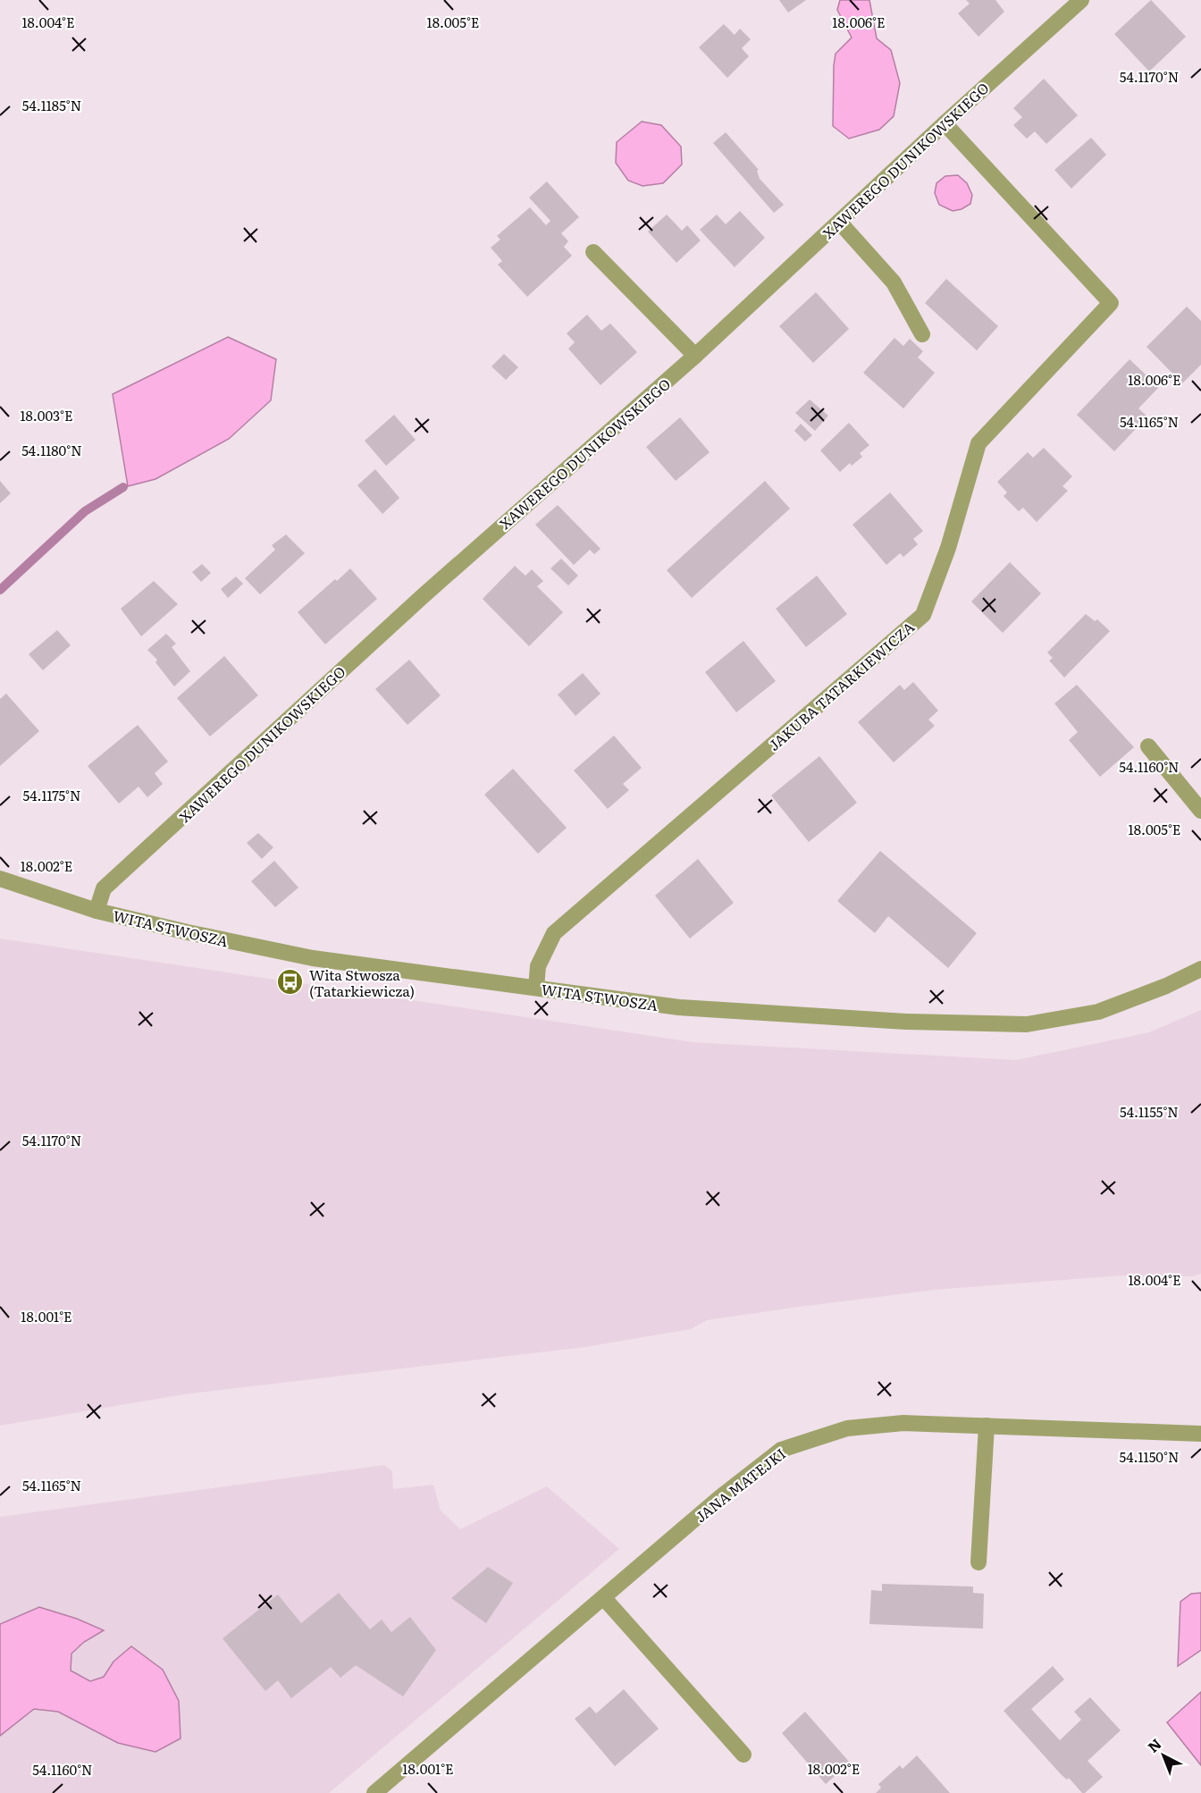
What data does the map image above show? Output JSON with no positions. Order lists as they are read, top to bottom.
{
  "streets": {
    "street": [
      "XAWEREGO DUNIKOWSKIEGO",
      "JAKUBA TATARKIEWICZA",
      "WITA STWOSZA",
      "JANA MATEJKI"
    ]
  },
  "crossings": [
    ["XAWEREGO DUNIKOWSKIEGO", "JAKUBA TATARKIEWICZA"],
    ["XAWEREGO DUNIKOWSKIEGO", "WITA STWOSZA"],
    ["JAKUBA TATARKIEWICZA", "WITA STWOSZA"]
  ],
  "places": {
    "bus stop": ["Wita Stwosza (Tatarkiewicza)"]
  },
  "north": "top left",
  "coordinates": [
    "18.005°E",
    "18.004°E",
    "18.006°E",
    "54.1170°N",
    "54.1185°N",
    "18.003°E",
    "54.1165°N",
    "54.1180°N",
    "54.1160°N",
    "54.1175°N",
    "18.002°E",
    "54.1155°N",
    "18.001°E",
    "54.1150°N"
  ]
}
